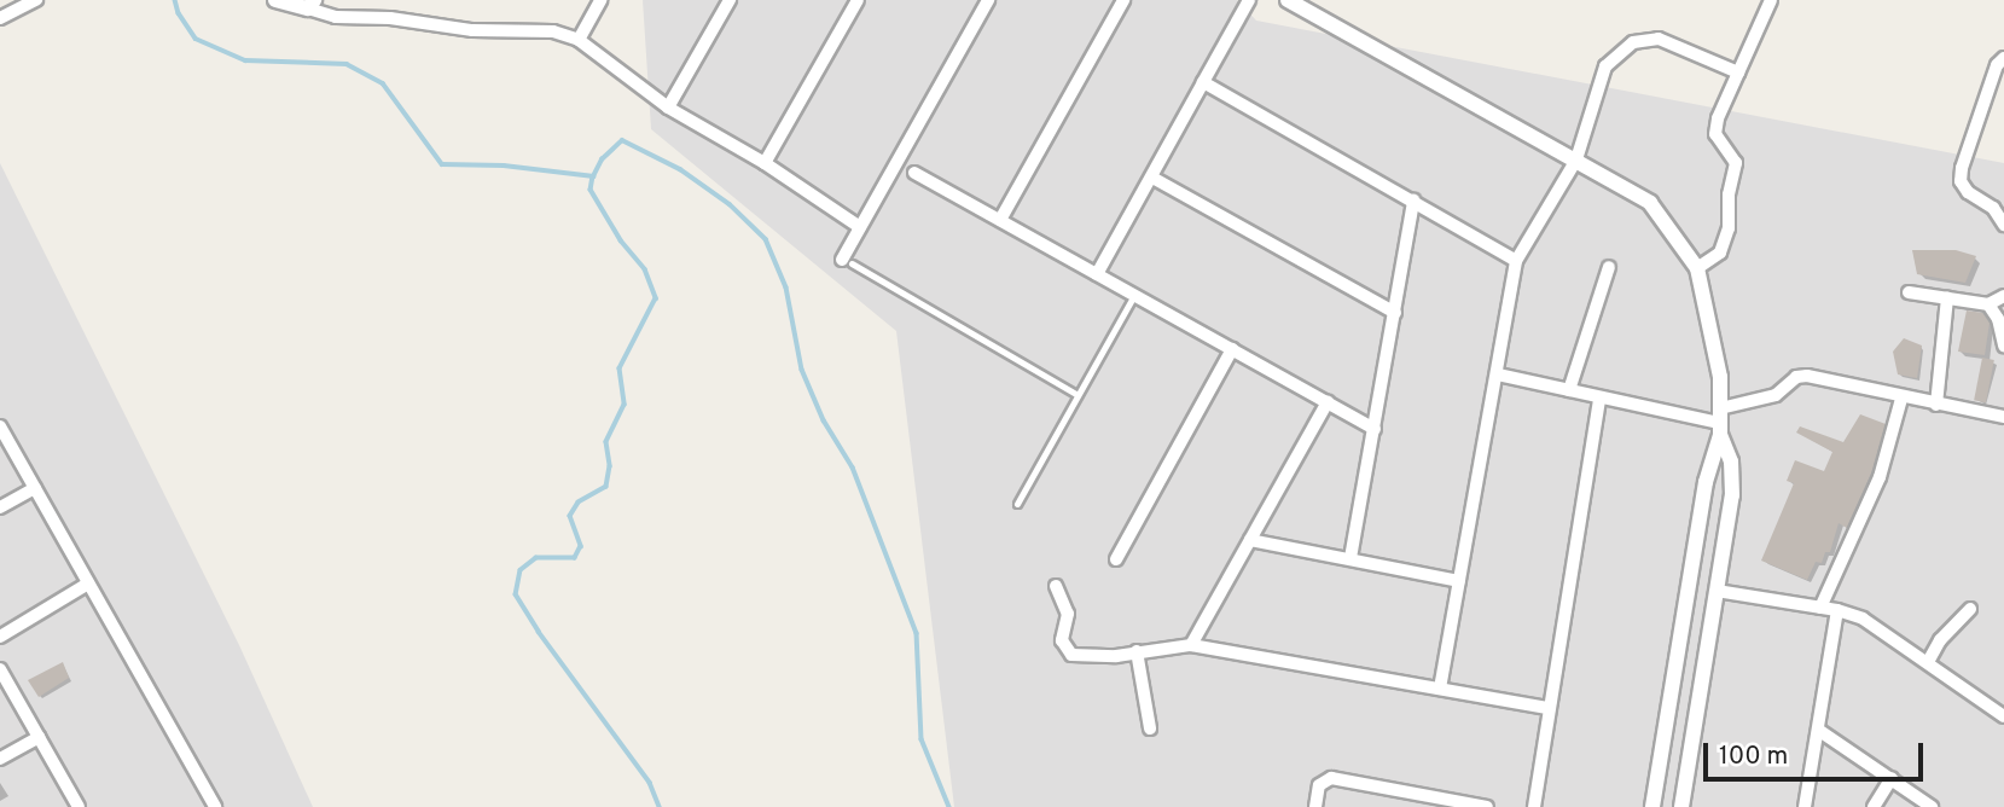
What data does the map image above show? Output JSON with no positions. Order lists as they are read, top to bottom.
{
  "scale_bar": "100 m"
}
